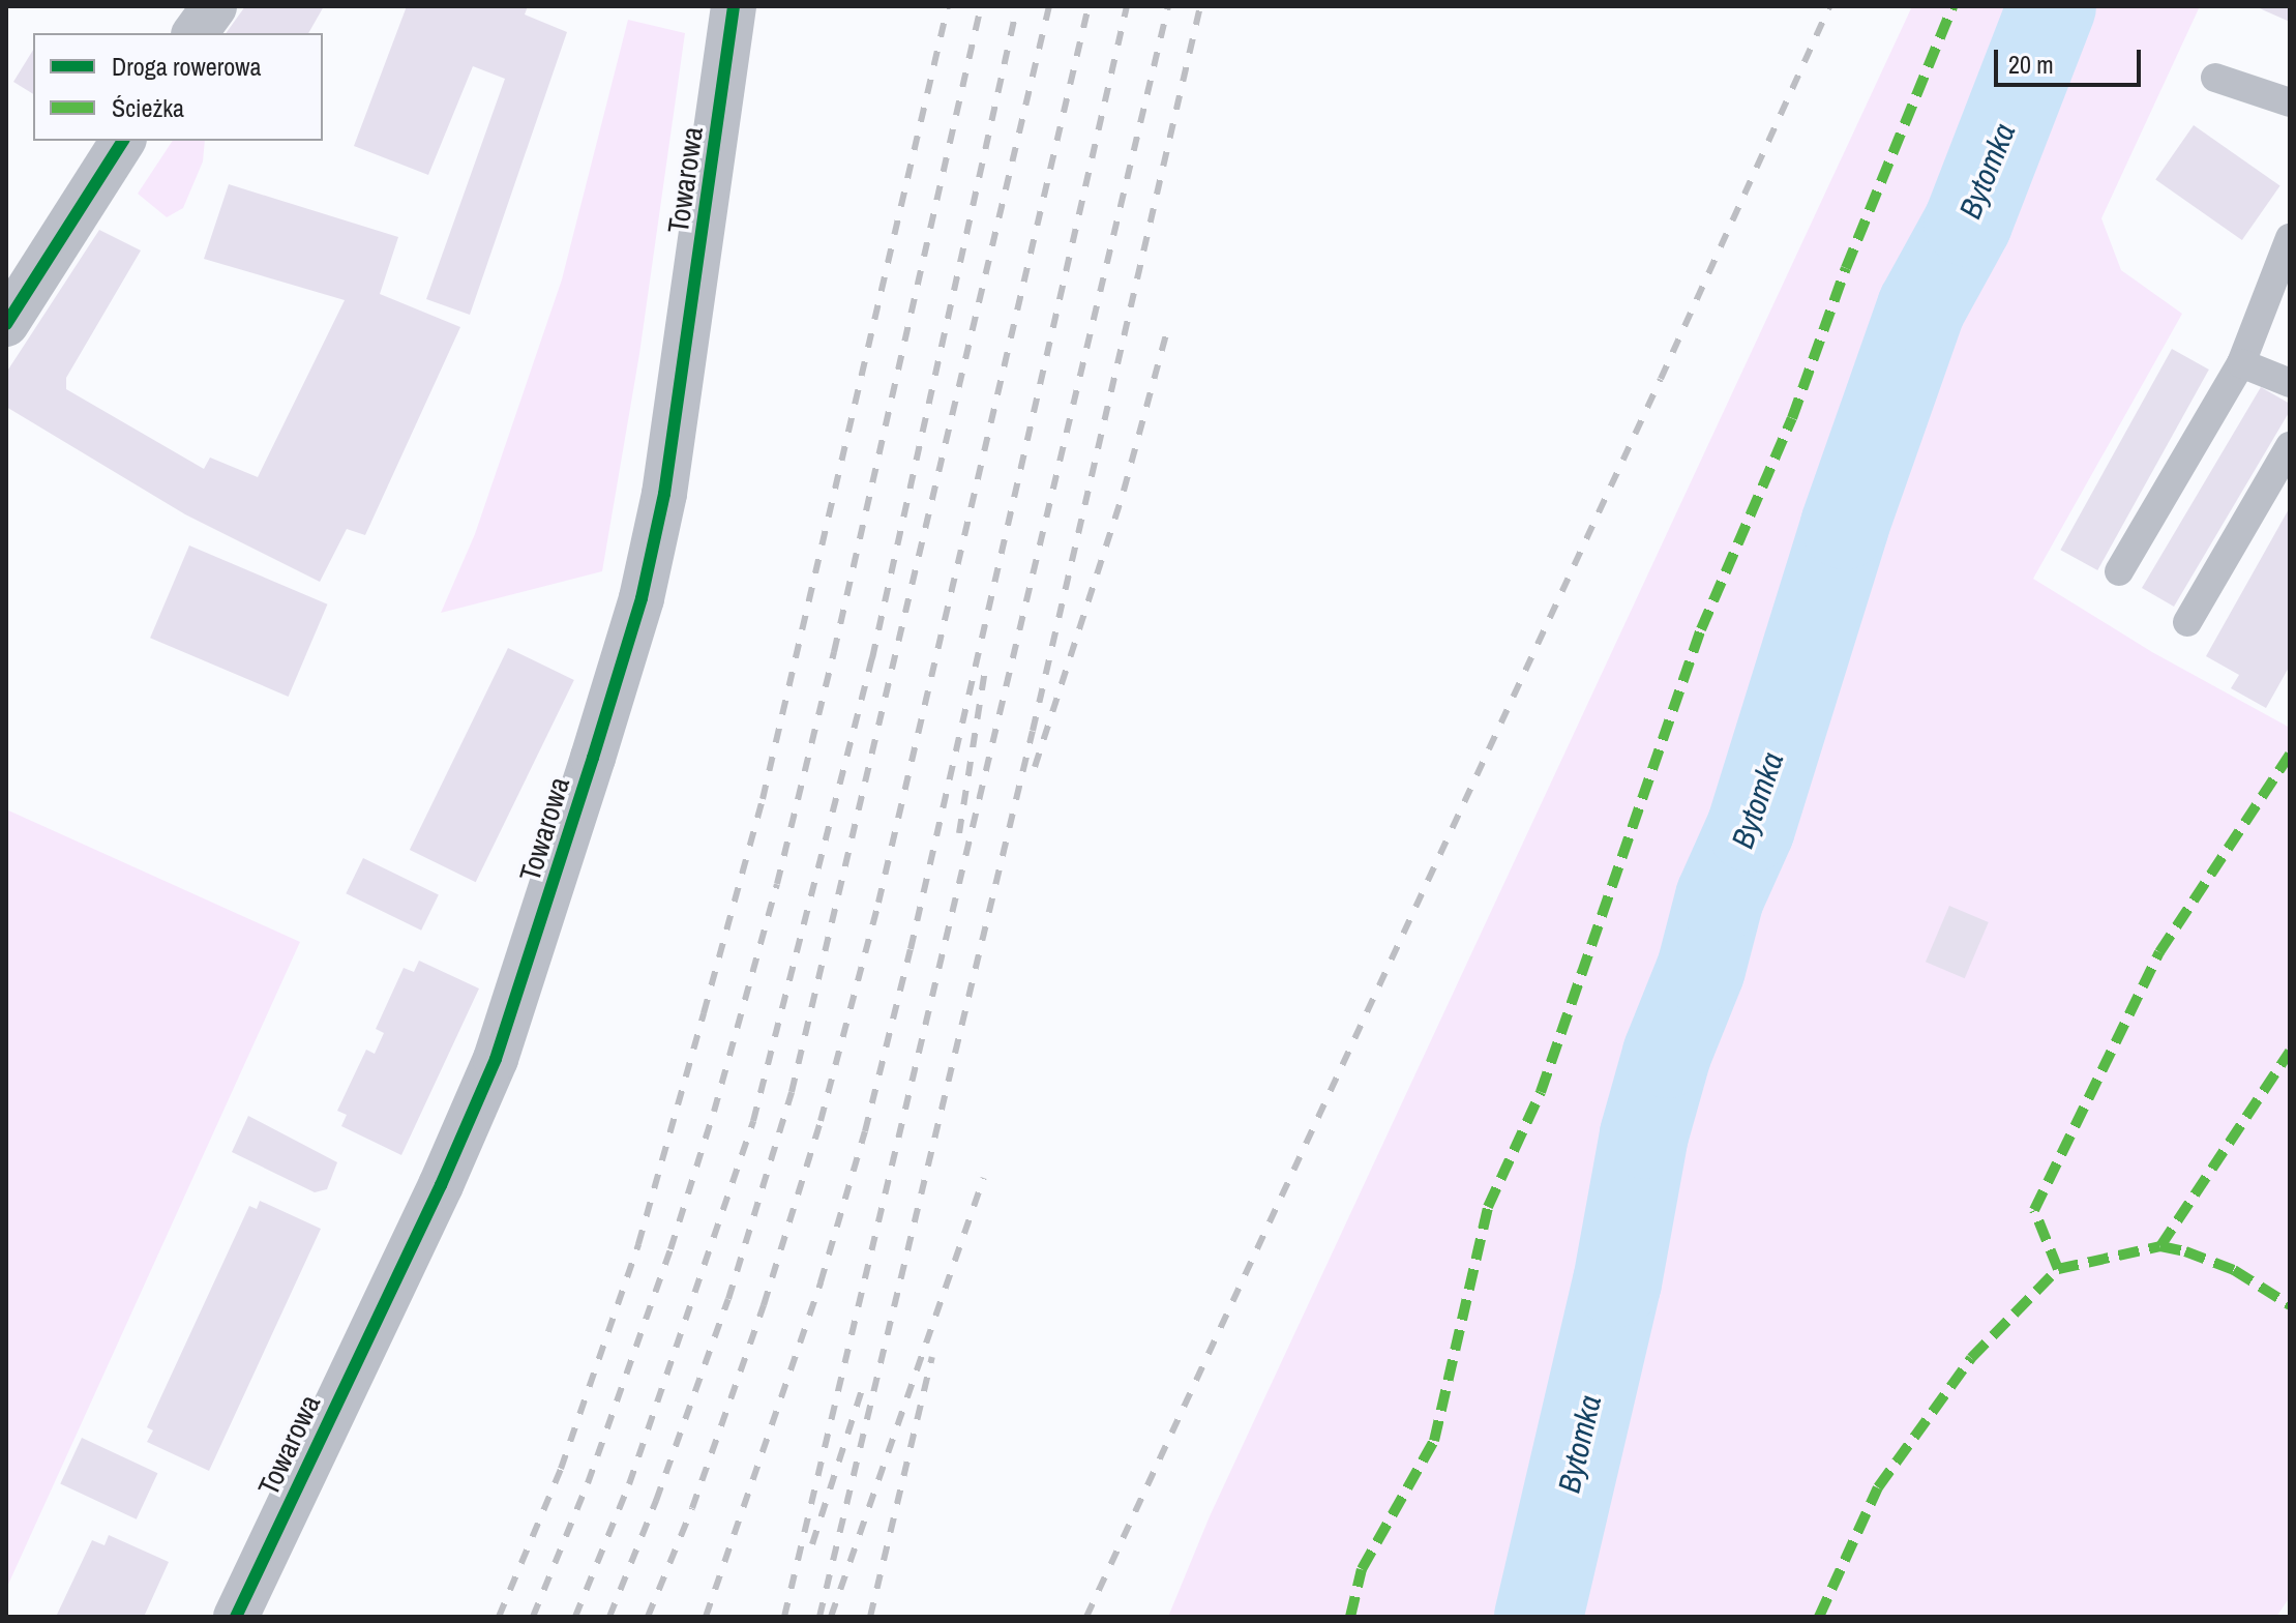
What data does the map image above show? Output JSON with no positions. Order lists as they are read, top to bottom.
{
  "streets": {
    "street": ["Towarowa"]
  },
  "water": ["Bytomka"],
  "legend": ["Droga rowerowa", "Ścieżka"],
  "scale_bar": "20 m"
}
